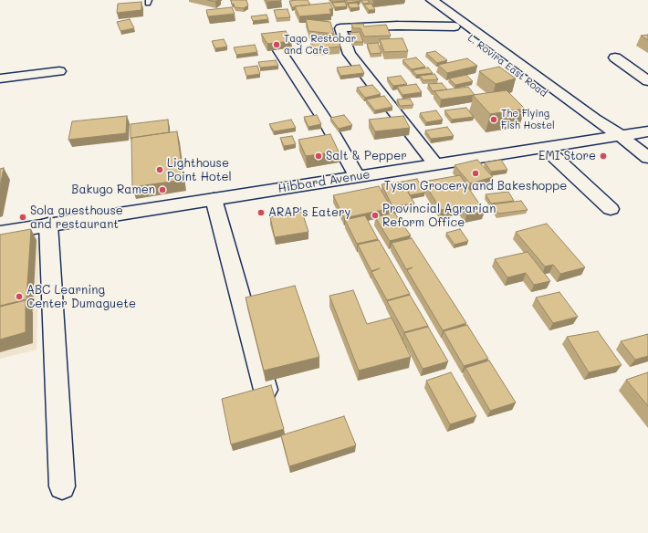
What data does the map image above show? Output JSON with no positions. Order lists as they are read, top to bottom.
{
  "streets": {
    "main road": ["L. Rovira East Road", "Hibbard Avenue"]
  },
  "crossings": [
    ["L. Rovira East Road", "Hibbard Avenue"]
  ],
  "places": [
    "Tago Restobar and Cafe",
    "The Flying Fish Hostel",
    "Salt & Pepper",
    "EMI Store",
    "Lighthouse Point Hotel",
    "Tyson Grocery and Bakeshoppe",
    "Bakugo Ramen",
    "ARAP's Eatery",
    "Provincial Agrarian Reform Office",
    "Sola guesthouse and restaurant",
    "ABC Learning Center Dumaguete"
  ]
}
